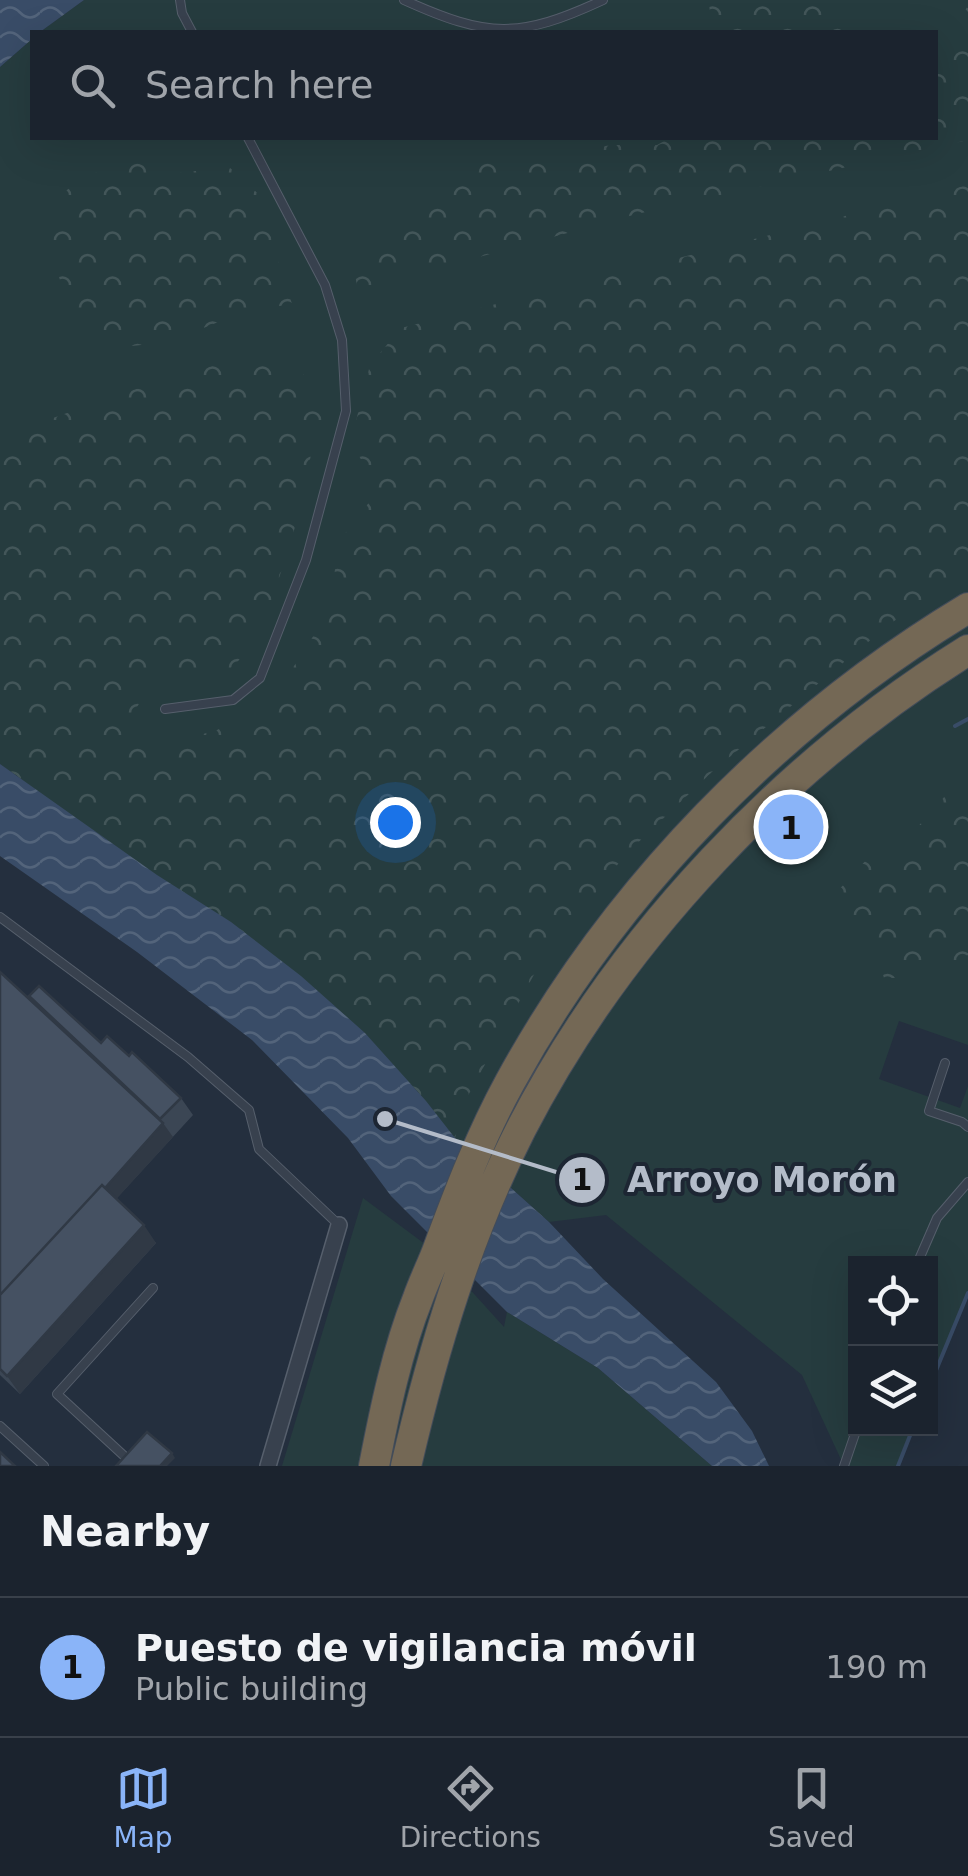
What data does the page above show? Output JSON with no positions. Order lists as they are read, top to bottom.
{
  "places": ["Arroyo Morón"],
  "page": {
    "search": "Search here",
    "pins": "1",
    "heading": "Nearby",
    "list": [
      {
        "mark": "1",
        "name": "Puesto de vigilancia móvil",
        "note": "Public building",
        "value": "190 m"
      }
    ],
    "nav": ["Map", "Directions", "Saved"]
  }
}
